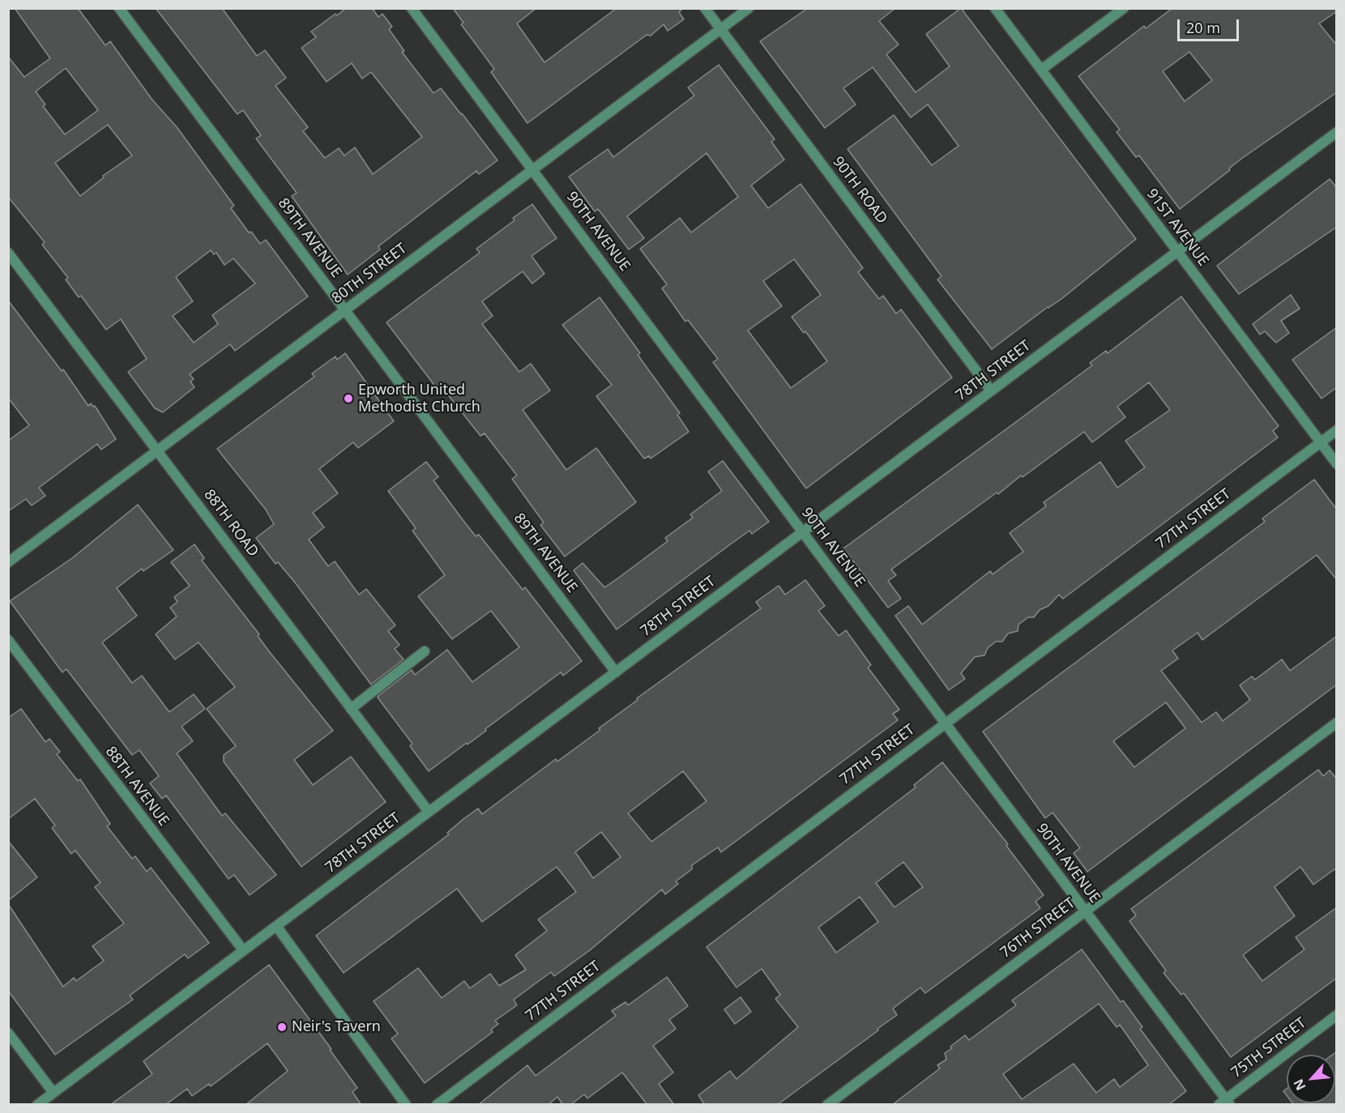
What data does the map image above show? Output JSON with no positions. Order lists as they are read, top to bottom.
{
  "streets": {
    "street": [
      "90TH ROAD",
      "91ST AVENUE",
      "90TH AVENUE",
      "89TH AVENUE",
      "80TH STREET",
      "78TH STREET",
      "77TH STREET",
      "88TH ROAD",
      "88TH AVENUE",
      "76TH STREET",
      "75TH STREET"
    ]
  },
  "crossings": [
    ["90TH ROAD", "80TH STREET"],
    ["90TH ROAD", "78TH STREET"],
    ["91ST AVENUE", "78TH STREET"],
    ["91ST AVENUE", "77TH STREET"],
    ["90TH AVENUE", "80TH STREET"],
    ["90TH AVENUE", "78TH STREET"],
    ["90TH AVENUE", "77TH STREET"],
    ["90TH AVENUE", "76TH STREET"],
    ["90TH AVENUE", "75TH STREET"],
    ["89TH AVENUE", "80TH STREET"],
    ["89TH AVENUE", "78TH STREET"],
    ["80TH STREET", "88TH ROAD"],
    ["78TH STREET", "88TH ROAD"],
    ["78TH STREET", "88TH AVENUE"]
  ],
  "places": ["Epworth United Methodist Church", "Neir's Tavern"],
  "scale_bar": "20 m",
  "north": "bottom left"
}
